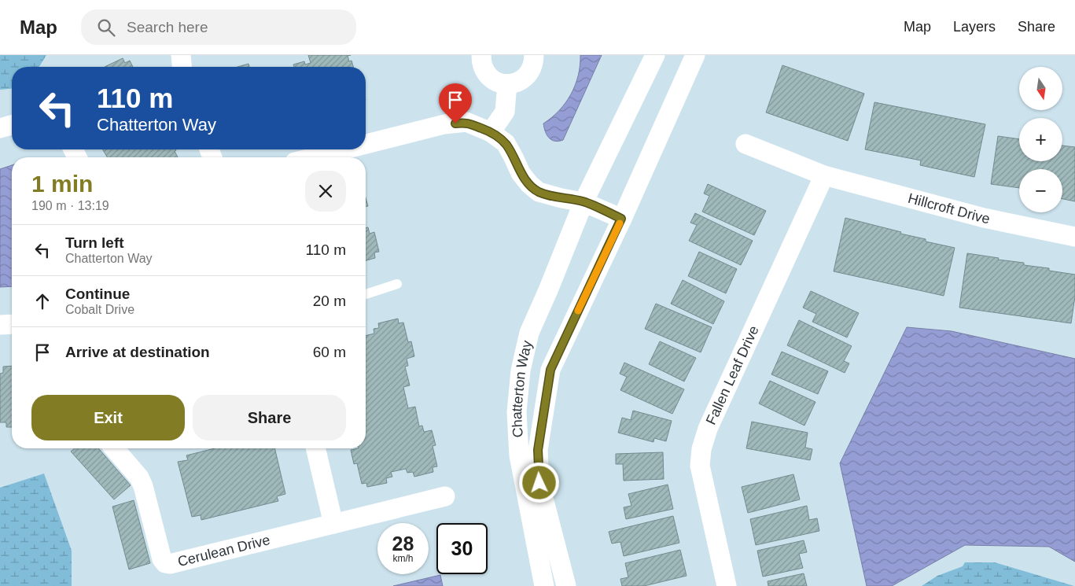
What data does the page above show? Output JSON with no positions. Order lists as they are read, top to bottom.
{
  "streets": {
    "street": [
      "Hillcroft Drive",
      "Fallen Leaf Drive",
      "Chatterton Way",
      "Cerulean Drive"
    ]
  },
  "crossings": [
    ["Hillcroft Drive", "Fallen Leaf Drive"]
  ],
  "north": "bottom",
  "page": {
    "header": "Map",
    "search": "Search here",
    "nav": ["Map", "Layers", "Share"],
    "map_buttons": ["+", "−"],
    "turn": ["110 m", "Chatterton Way"],
    "heading": ["1 min", "190 m · 13:19"],
    "list": [
      {
        "name": "Turn left",
        "note": "Chatterton Way",
        "value": "110 m"
      },
      {
        "name": "Continue",
        "note": "Cobalt Drive",
        "value": "20 m"
      },
      {
        "name": "Arrive at destination",
        "value": "60 m"
      }
    ],
    "buttons": ["Exit", "Share"],
    "speed": "28 km/h",
    "limit": "30"
  }
}
